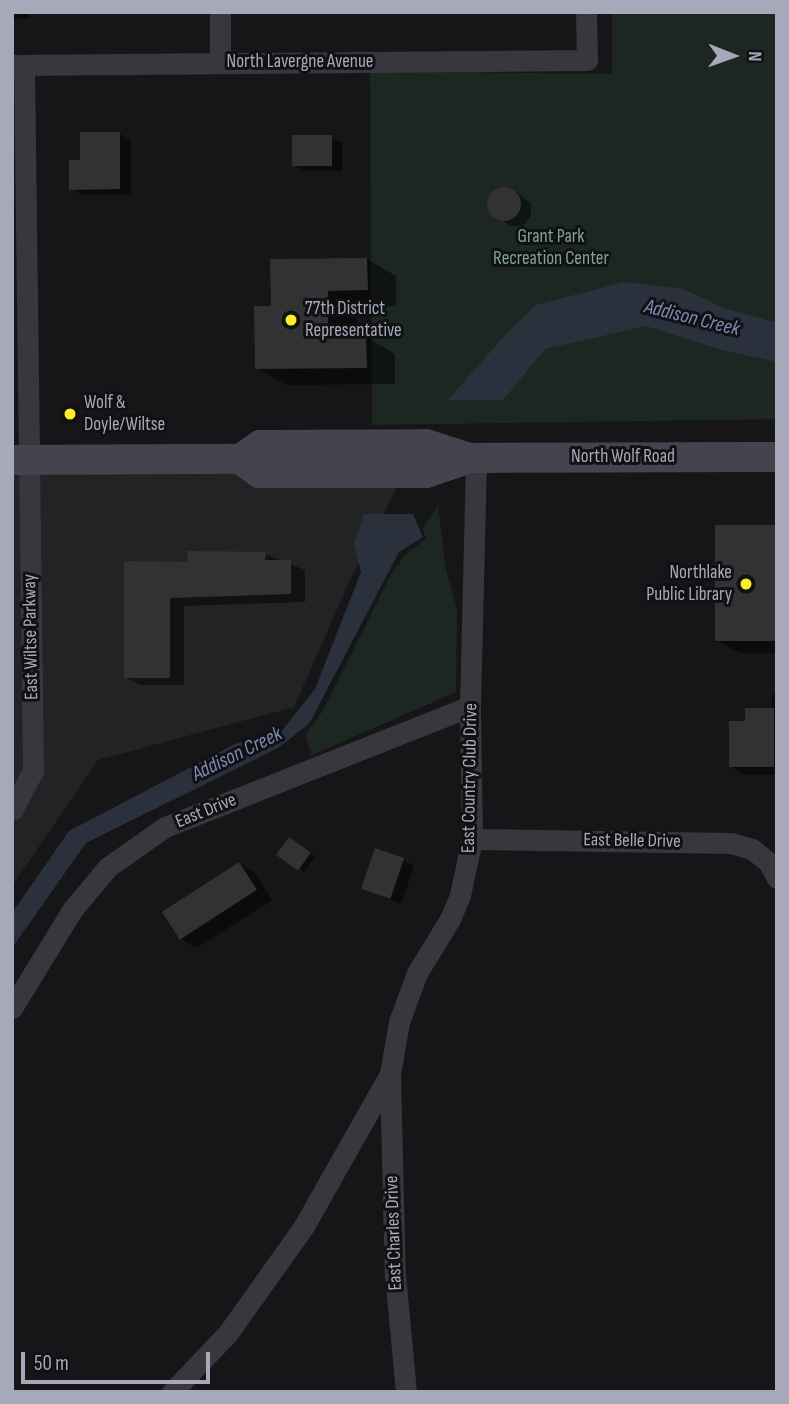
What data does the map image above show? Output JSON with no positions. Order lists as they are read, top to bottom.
{
  "streets": {
    "main road": ["North Wolf Road"],
    "street": [
      "North Lavergne Avenue",
      "East Wiltse Parkway",
      "East Country Club Drive",
      "East Drive",
      "East Belle Drive",
      "East Charles Drive"
    ]
  },
  "crossings": [
    ["North Lavergne Avenue", "East Wiltse Parkway"],
    ["North Wolf Road", "East Wiltse Parkway"],
    ["North Wolf Road", "East Country Club Drive"],
    ["East Country Club Drive", "East Drive"],
    ["East Country Club Drive", "East Belle Drive"],
    ["East Country Club Drive", "East Charles Drive"]
  ],
  "water": ["Addison Creek"],
  "parks": ["Grant Park Recreation Center"],
  "places": ["77th District Representative", "Wolf & Doyle/Wiltse", "Northlake Public Library"],
  "scale_bar": "50 m",
  "north": "right"
}
